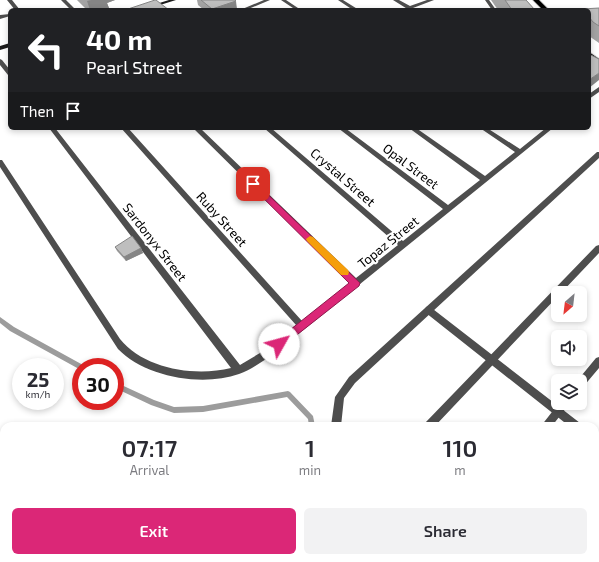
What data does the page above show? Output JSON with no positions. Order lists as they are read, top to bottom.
{
  "streets": {
    "street": [
      "Opal Street",
      "Crystal Street",
      "Ruby Street",
      "Sardonyx Street",
      "Topaz Street"
    ]
  },
  "crossings": [
    ["Opal Street", "Topaz Street"],
    ["Crystal Street", "Topaz Street"],
    ["Ruby Street", "Topaz Street"],
    ["Sardonyx Street", "Topaz Street"]
  ],
  "north": "bottom left",
  "page": {
    "turn": ["40 m", "Pearl Street"],
    "then": "Then",
    "speed": "25 km/h",
    "limit": "30",
    "eta": [
      "07:17",
      "Arrival",
      "1",
      "min",
      "110",
      "m"
    ],
    "buttons": ["Exit", "Share"]
  }
}
